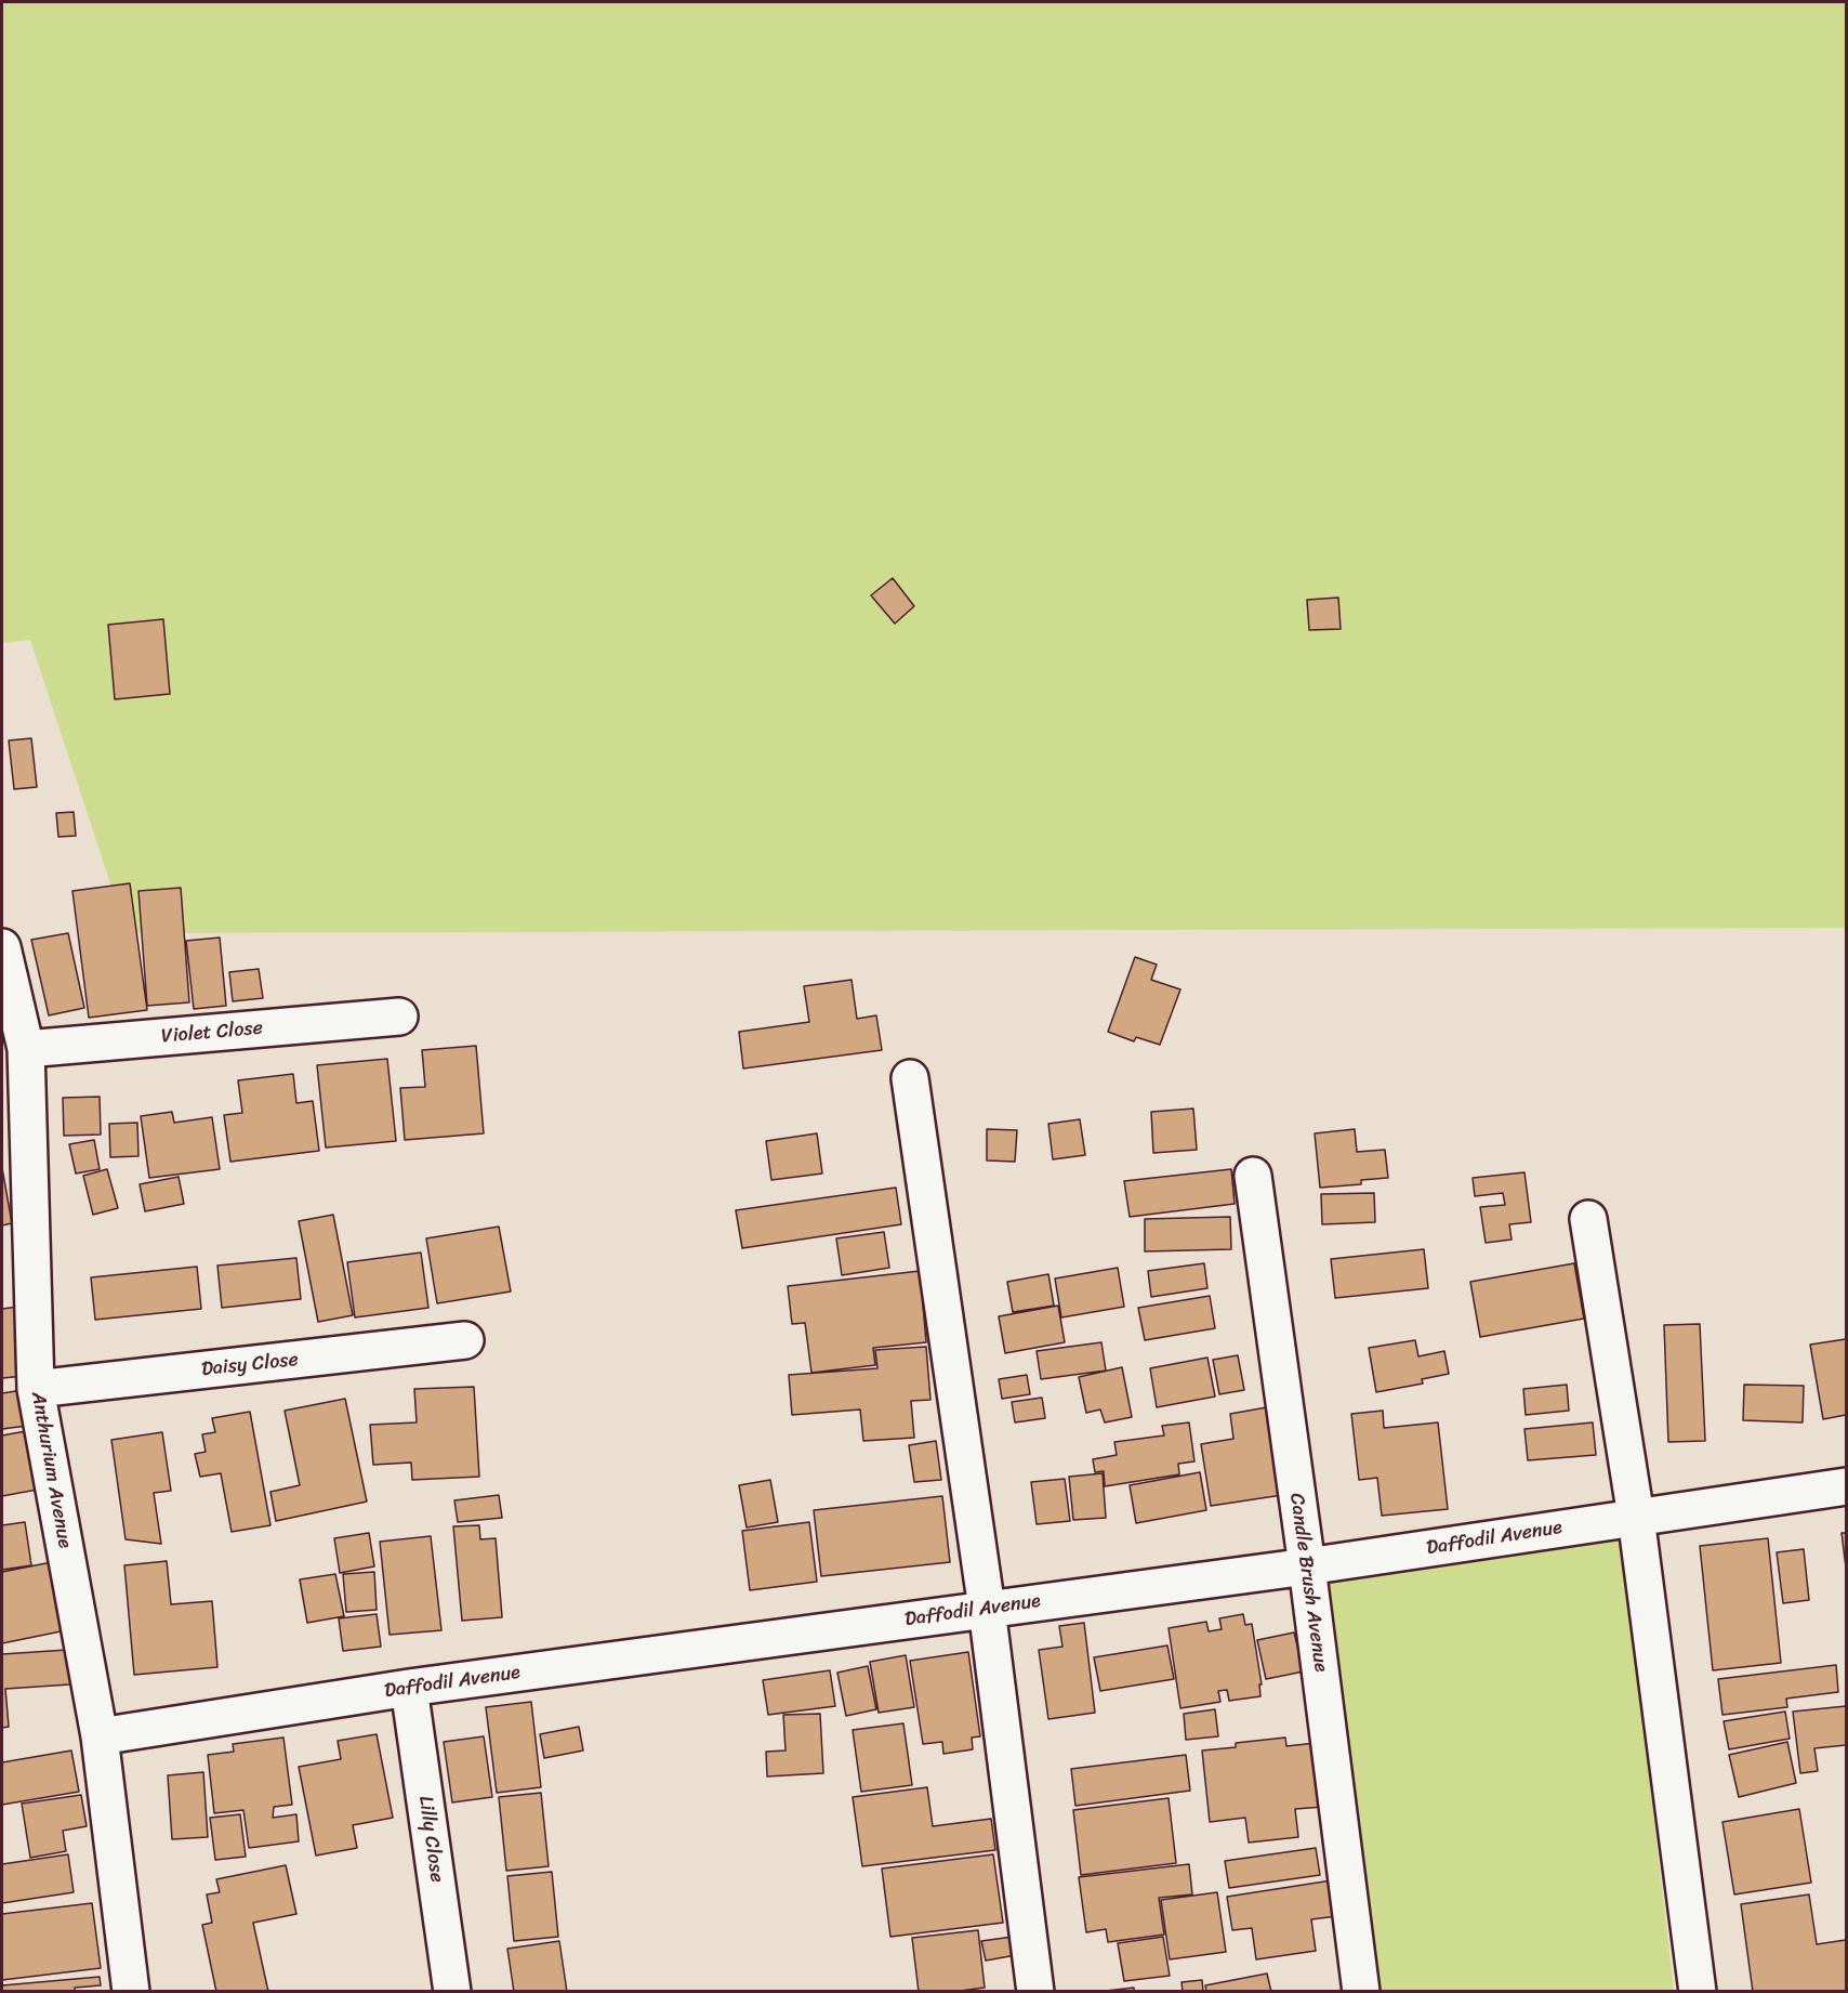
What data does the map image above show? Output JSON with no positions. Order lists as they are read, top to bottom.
{
  "streets": {
    "street": [
      "Violet Close",
      "Daisy Close",
      "Anthurium Avenue",
      "Daffodil Avenue",
      "Candle Brush Avenue",
      "Lilly Close"
    ]
  },
  "crossings": [
    ["Violet Close", "Anthurium Avenue"],
    ["Daisy Close", "Anthurium Avenue"],
    ["Anthurium Avenue", "Daffodil Avenue"],
    ["Daffodil Avenue", "Candle Brush Avenue"],
    ["Daffodil Avenue", "Lilly Close"]
  ]
}
